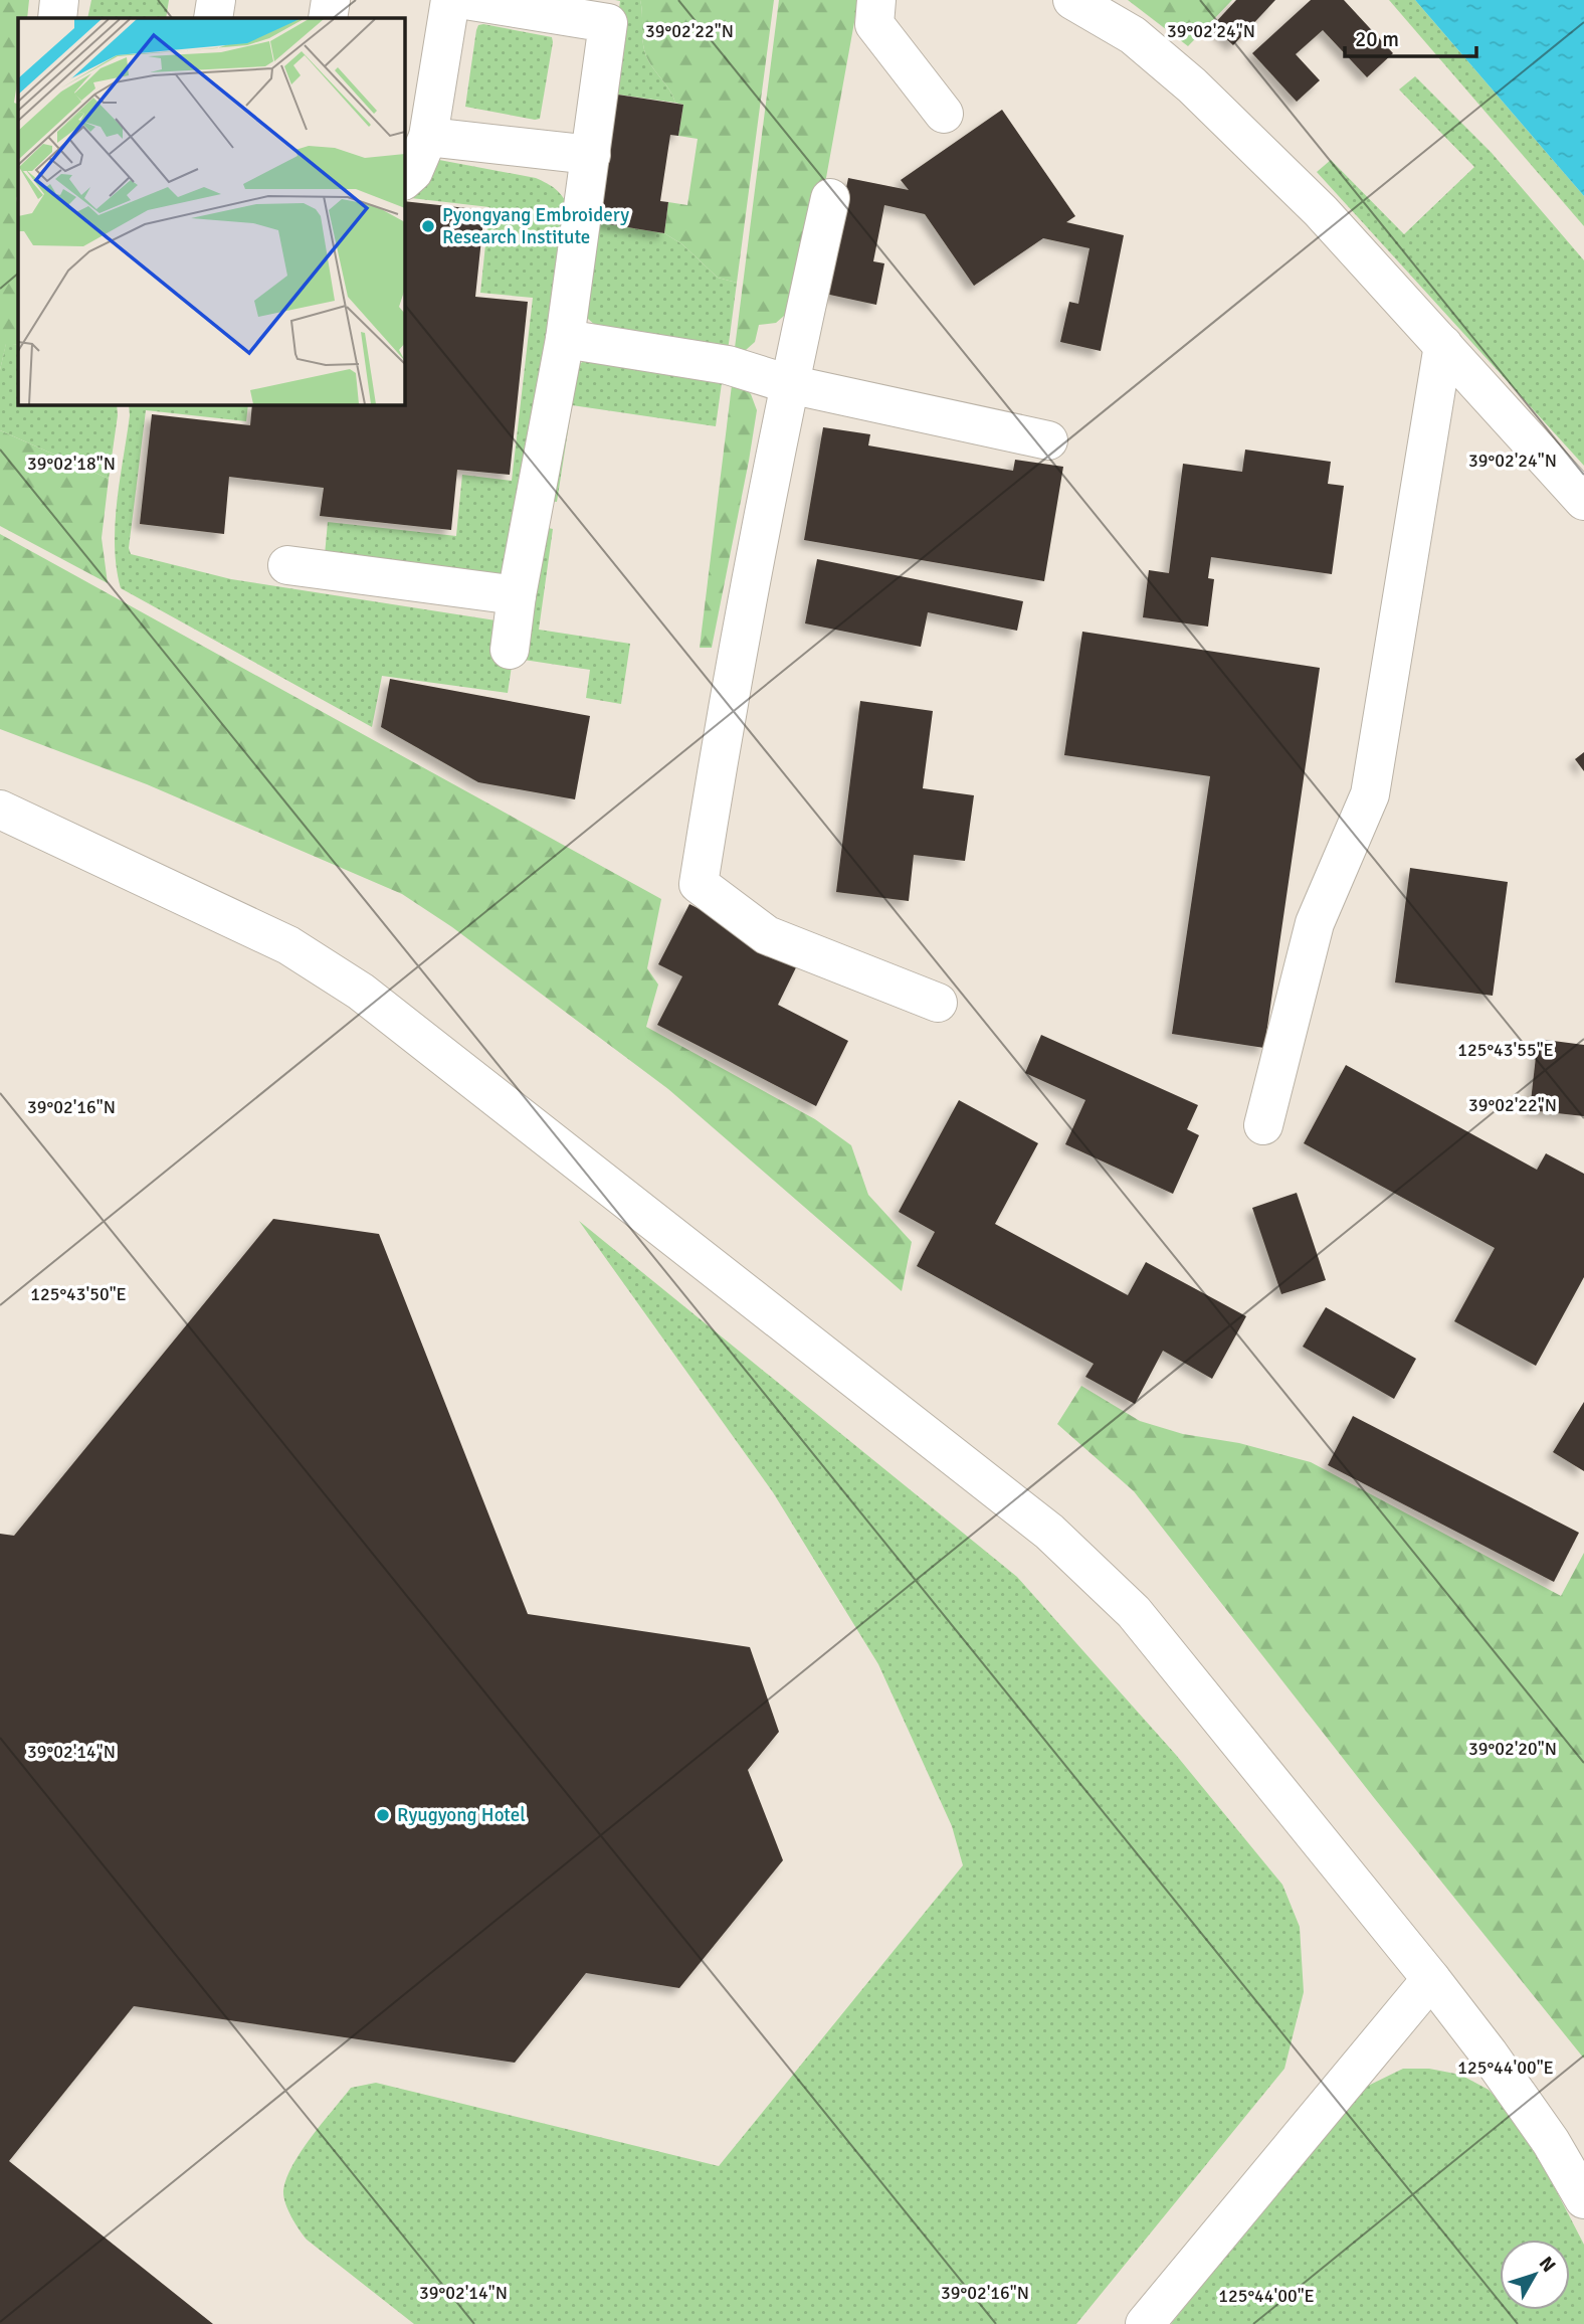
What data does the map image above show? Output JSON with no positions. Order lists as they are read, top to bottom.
{
  "places": ["Pyongyang Embroidery Research Institute", "Ryugyong Hotel"],
  "scale_bar": "20 m",
  "north": "top right",
  "coordinates": [
    "39°02'22\"N",
    "39°02'24\"N",
    "39°02'18\"N",
    "125°43'55\"E",
    "39°02'16\"N",
    "125°43'50\"E",
    "39°02'20\"N",
    "39°02'14\"N",
    "125°44'00\"E"
  ]
}
